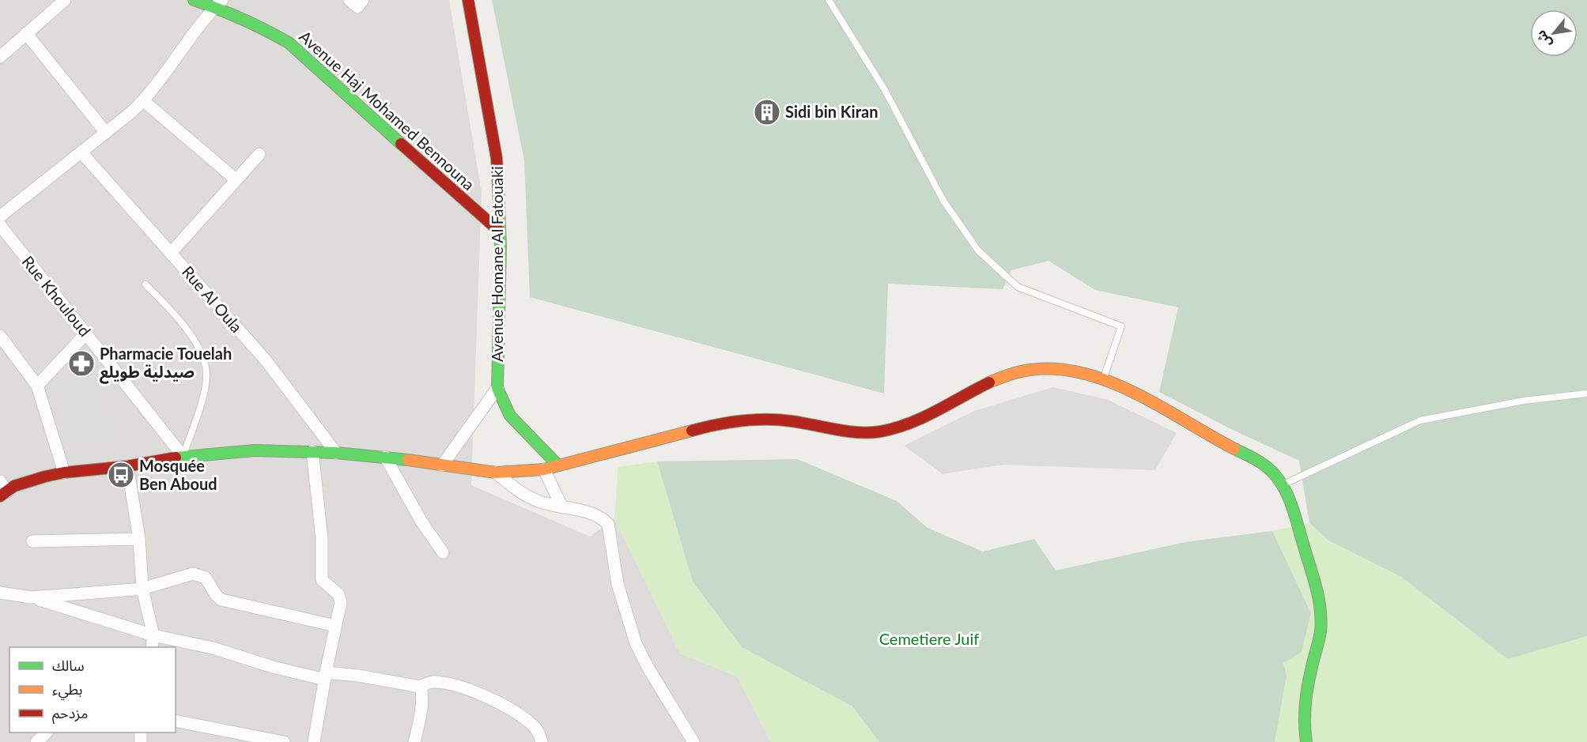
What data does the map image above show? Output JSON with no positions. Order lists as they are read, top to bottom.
{
  "streets": {
    "street": [
      "Avenue Haj Mohamed Bennouna",
      "Avenue Homane Al Fatouaki",
      "Rue Khouloud",
      "Rue Al Oula"
    ]
  },
  "crossings": [
    ["Avenue Haj Mohamed Bennouna", "Avenue Homane Al Fatouaki"]
  ],
  "parks": ["Cemetiere Juif"],
  "places": {
    "building": ["Sidi bin Kiran"],
    "pharmacy": ["Pharmacie Touelah صيدلية طويلع"],
    "bus stop": ["Mosquée Ben Aboud"]
  },
  "legend": ["سالك", "بطيء", "مزدحم"],
  "north": "bottom left"
}
